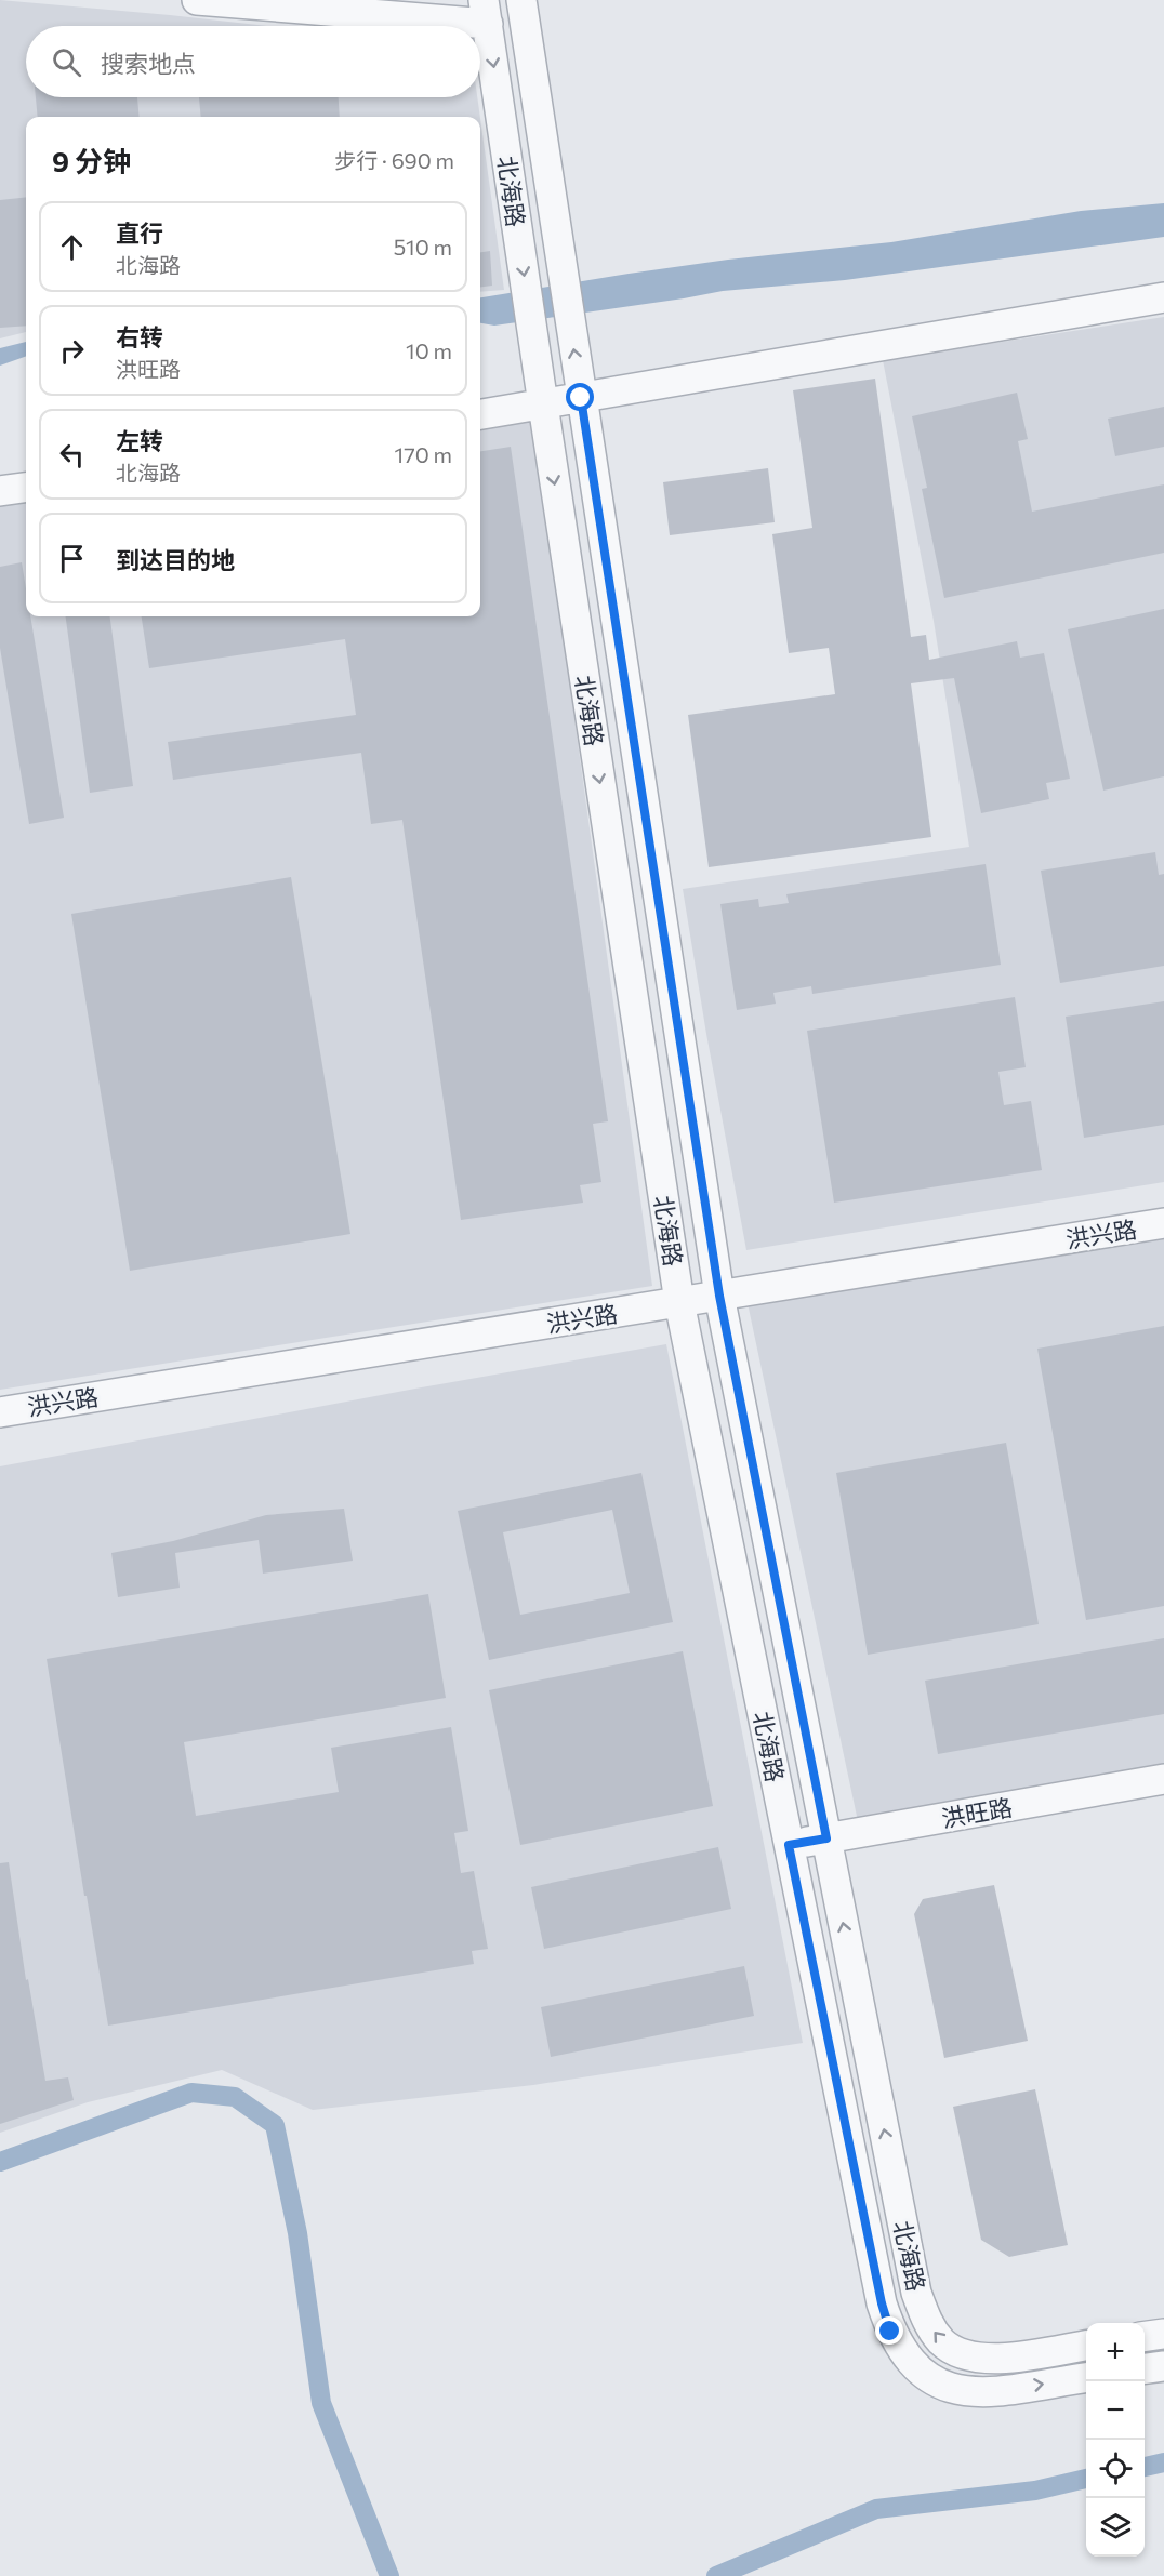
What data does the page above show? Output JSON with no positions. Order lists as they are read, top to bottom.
{
  "streets": {
    "street": ["北海路", "洪兴路", "洪旺路"]
  },
  "crossings": [
    ["北海路", "洪兴路"],
    ["北海路", "洪旺路"]
  ],
  "page": {
    "search": "搜索地点",
    "heading": ["9 分钟", "步行 · 690 m"],
    "list": [
      ["直行", "北海路", "510 m"],
      ["右转", "洪旺路", "10 m"],
      ["左转", "北海路", "170 m"],
      "到达目的地"
    ],
    "map_buttons": ["+", "−"]
  }
}
